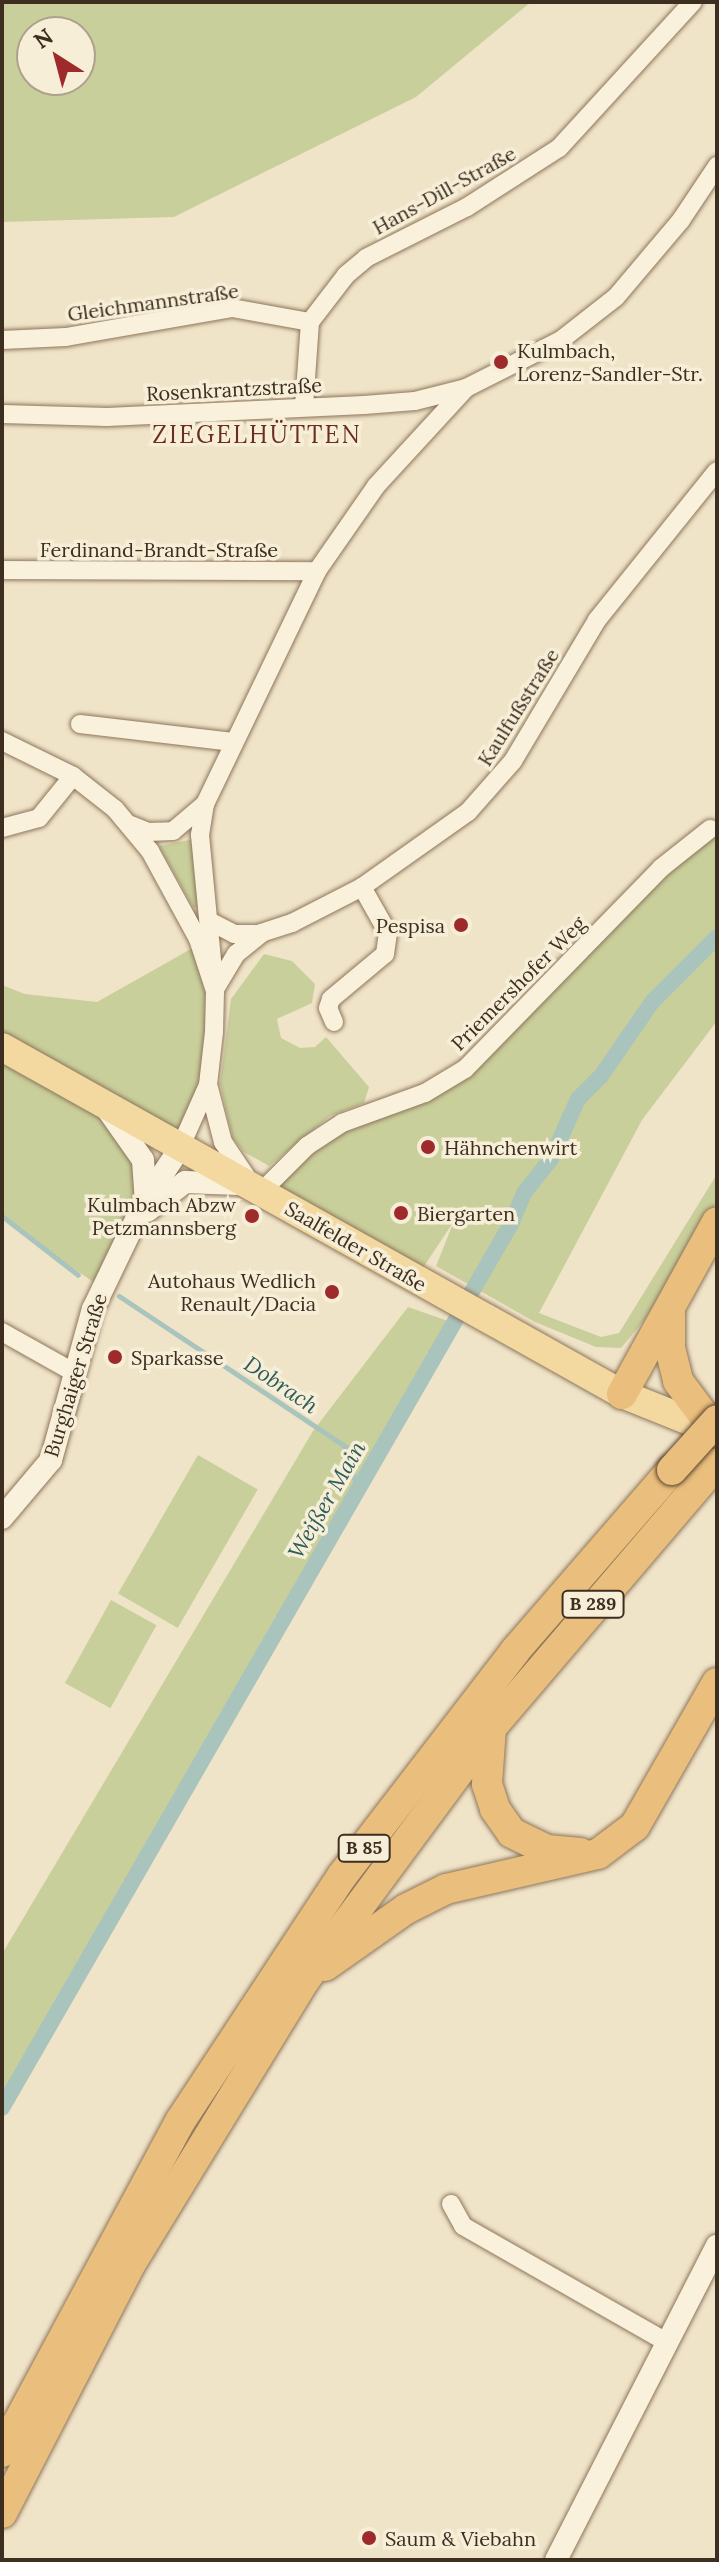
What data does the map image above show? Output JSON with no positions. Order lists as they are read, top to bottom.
{
  "streets": {
    "highway": ["B 289", "B 85"],
    "main road": ["Saalfelder Straße"],
    "street": [
      "Hans-Dill-Straße",
      "Gleichmannstraße",
      "Rosenkrantzstraße",
      "Ferdinand-Brandt-Straße",
      "Kaulfußstraße",
      "Priemershofer Weg",
      "Burghaiger Straße"
    ]
  },
  "crossings": [
    ["Hans-Dill-Straße", "Gleichmannstraße"],
    ["Priemershofer Weg", "Saalfelder Straße"],
    ["Priemershofer Weg", "Burghaiger Straße"],
    ["Saalfelder Straße", "Burghaiger Straße"],
    ["B 289", "B 85"]
  ],
  "districts": ["ZIEGELHÜTTEN"],
  "water": ["Dobrach", "Weißer Main"],
  "places": [
    "Kulmbach, Lorenz-Sandler-Str.",
    "Pespisa",
    "Hähnchenwirt",
    "Biergarten",
    "Kulmbach Abzw Petzmannsberg",
    "Autohaus Wedlich Renault/Dacia",
    "Sparkasse",
    "Saum & Viebahn"
  ],
  "north": "top left"
}
